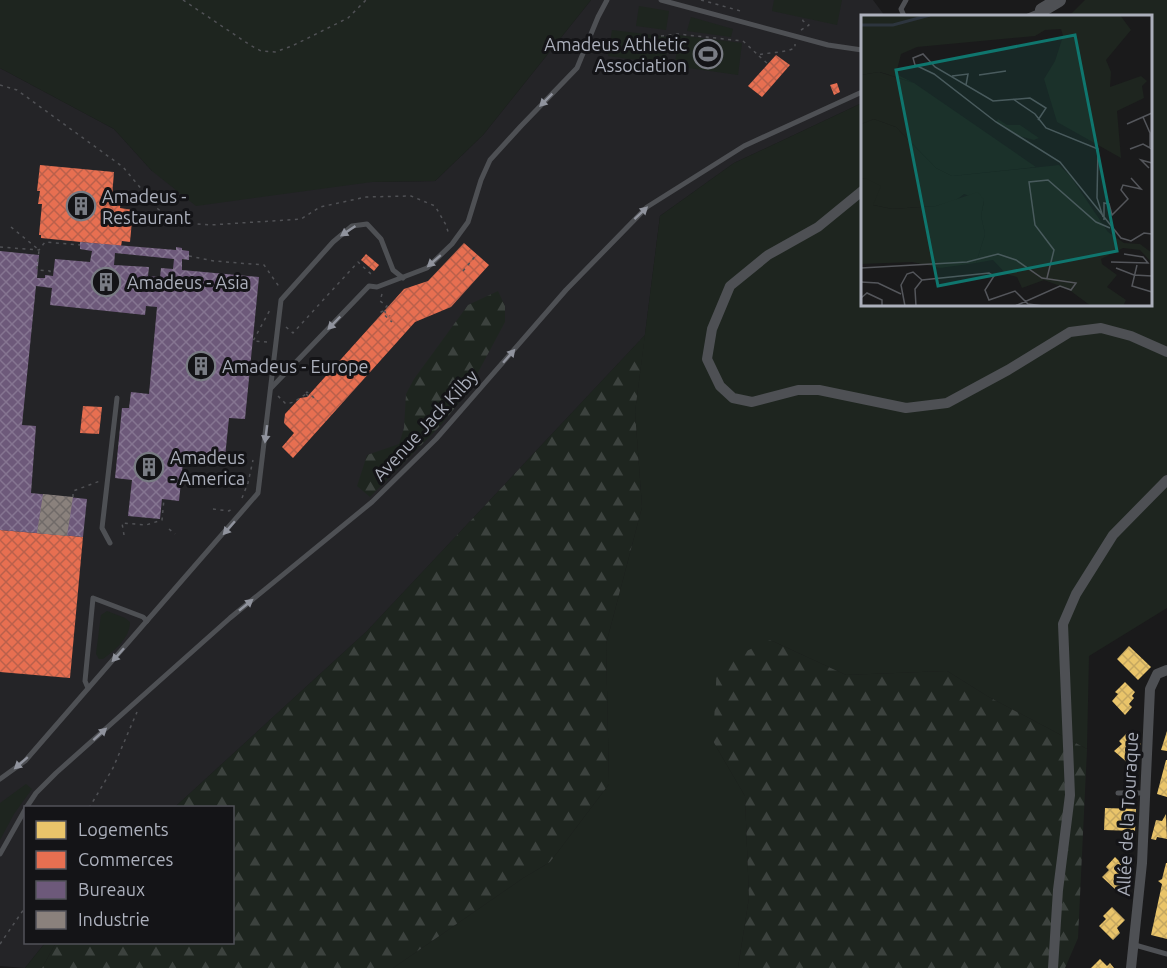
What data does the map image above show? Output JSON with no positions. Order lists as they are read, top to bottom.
{
  "streets": {
    "street": ["Allée de la Touraque"],
    "lane": ["Avenue Jack Kilby"]
  },
  "one_way": ["Avenue Jack Kilby"],
  "places": {
    "sports": ["Amadeus Athletic Association"],
    "building": [
      "Amadeus - Restaurant",
      "Amadeus - Asia",
      "Amadeus - Europe",
      "Amadeus - America"
    ]
  },
  "legend": [
    "Logements",
    "Commerces",
    "Bureaux",
    "Industrie"
  ]
}
